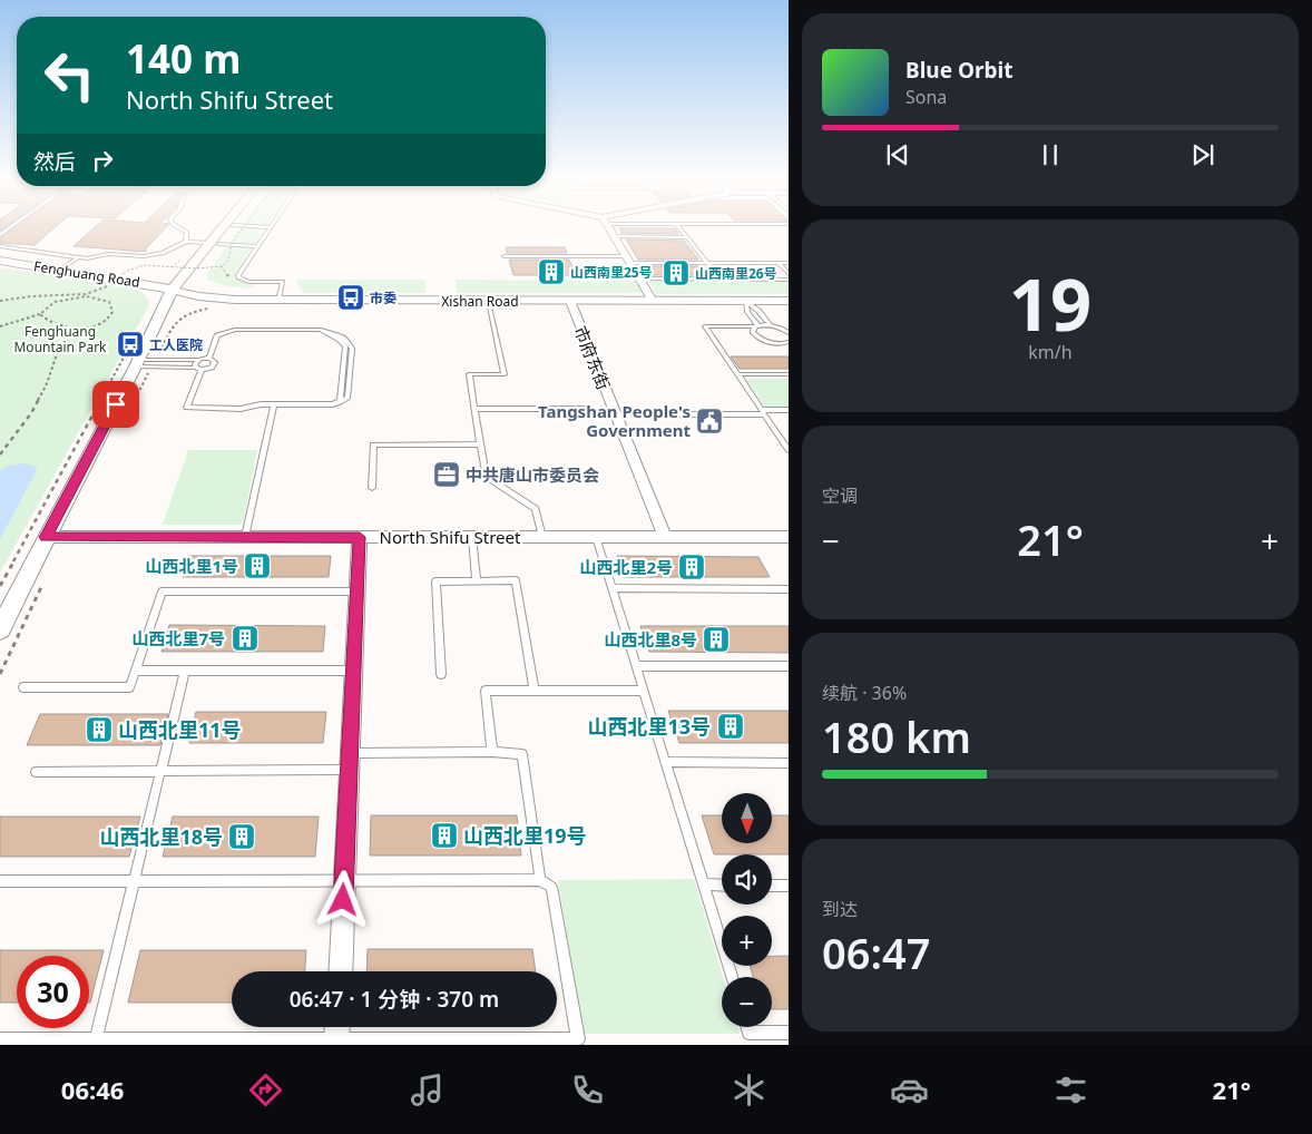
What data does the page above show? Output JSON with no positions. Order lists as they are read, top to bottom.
{
  "streets": {
    "street": [
      "Fenghuang Road",
      "Xishan Road",
      "市府东街",
      "North Shifu Street"
    ]
  },
  "crossings": [
    ["Fenghuang Road", "Xishan Road"],
    ["Xishan Road", "市府东街"],
    ["市府东街", "North Shifu Street"]
  ],
  "parks": ["Fenghuang Mountain Park"],
  "places": {
    "building": [
      "山西南里25号",
      "山西南里26号",
      "山西北里1号",
      "山西北里2号",
      "山西北里7号",
      "山西北里8号",
      "山西北里13号",
      "山西北里11号",
      "山西北里19号",
      "山西北里18号"
    ],
    "bus stop": ["市委", "工人医院"],
    "public building": ["Tangshan People's Government"],
    "office": ["中共唐山市委员会"]
  },
  "north": "bottom",
  "page": {
    "turn": ["140 m", "North Shifu Street"],
    "song": ["Blue Orbit", "Sona"],
    "then": "然后",
    "tile": [
      ["19", "km/h"],
      "空调",
      ["续航 · 36%", "180 km"],
      ["到达", "06:47"]
    ],
    "heat": ["−", "21°", "+"],
    "map_buttons": ["+", "−"],
    "limit": "30",
    "trip": "06:47 · 1 分钟 · 370 m",
    "tabs": ["06:46", "21°"]
  }
}
